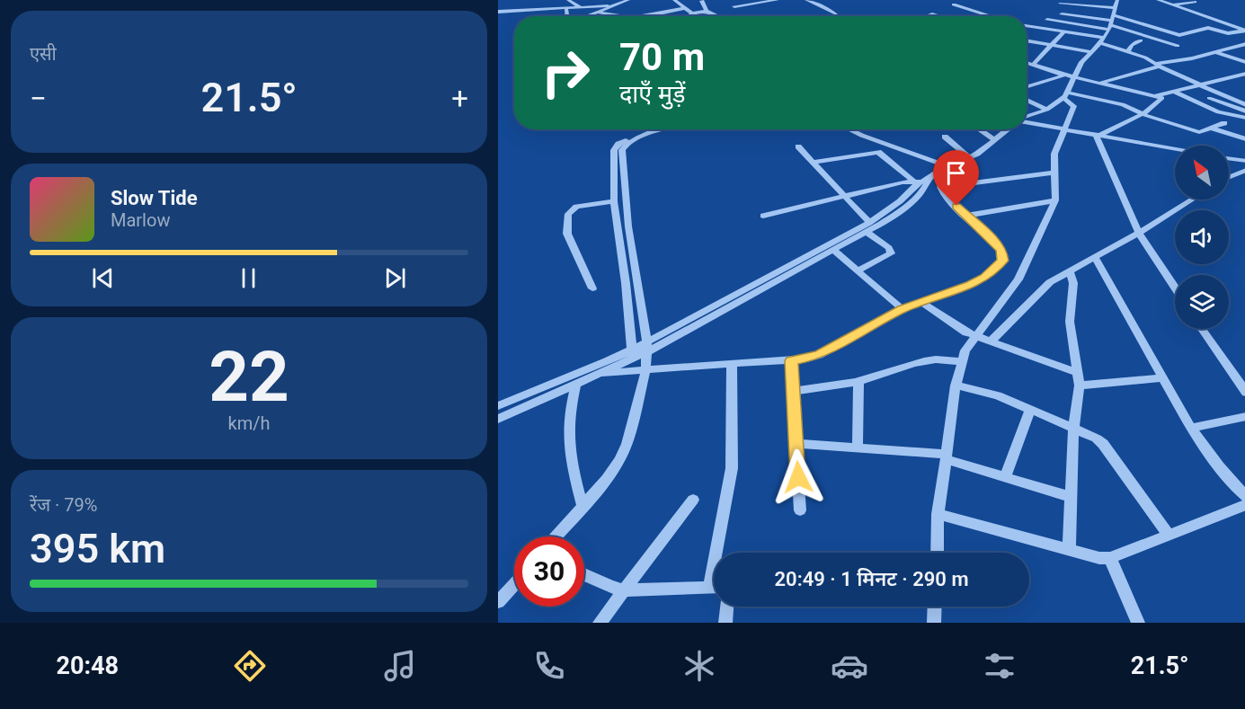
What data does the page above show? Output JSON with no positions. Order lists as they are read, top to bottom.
{
  "north": "top left",
  "page": {
    "tile": [
      "एसी",
      ["22", "km/h"],
      ["रेंज · 79%", "395 km"]
    ],
    "turn": ["70 m", "दाएँ मुड़ें"],
    "heat": ["−", "21.5°", "+"],
    "song": ["Slow Tide", "Marlow"],
    "limit": "30",
    "trip": "20:49 · 1 मिनट · 290 m",
    "tabs": ["20:48", "21.5°"]
  }
}
